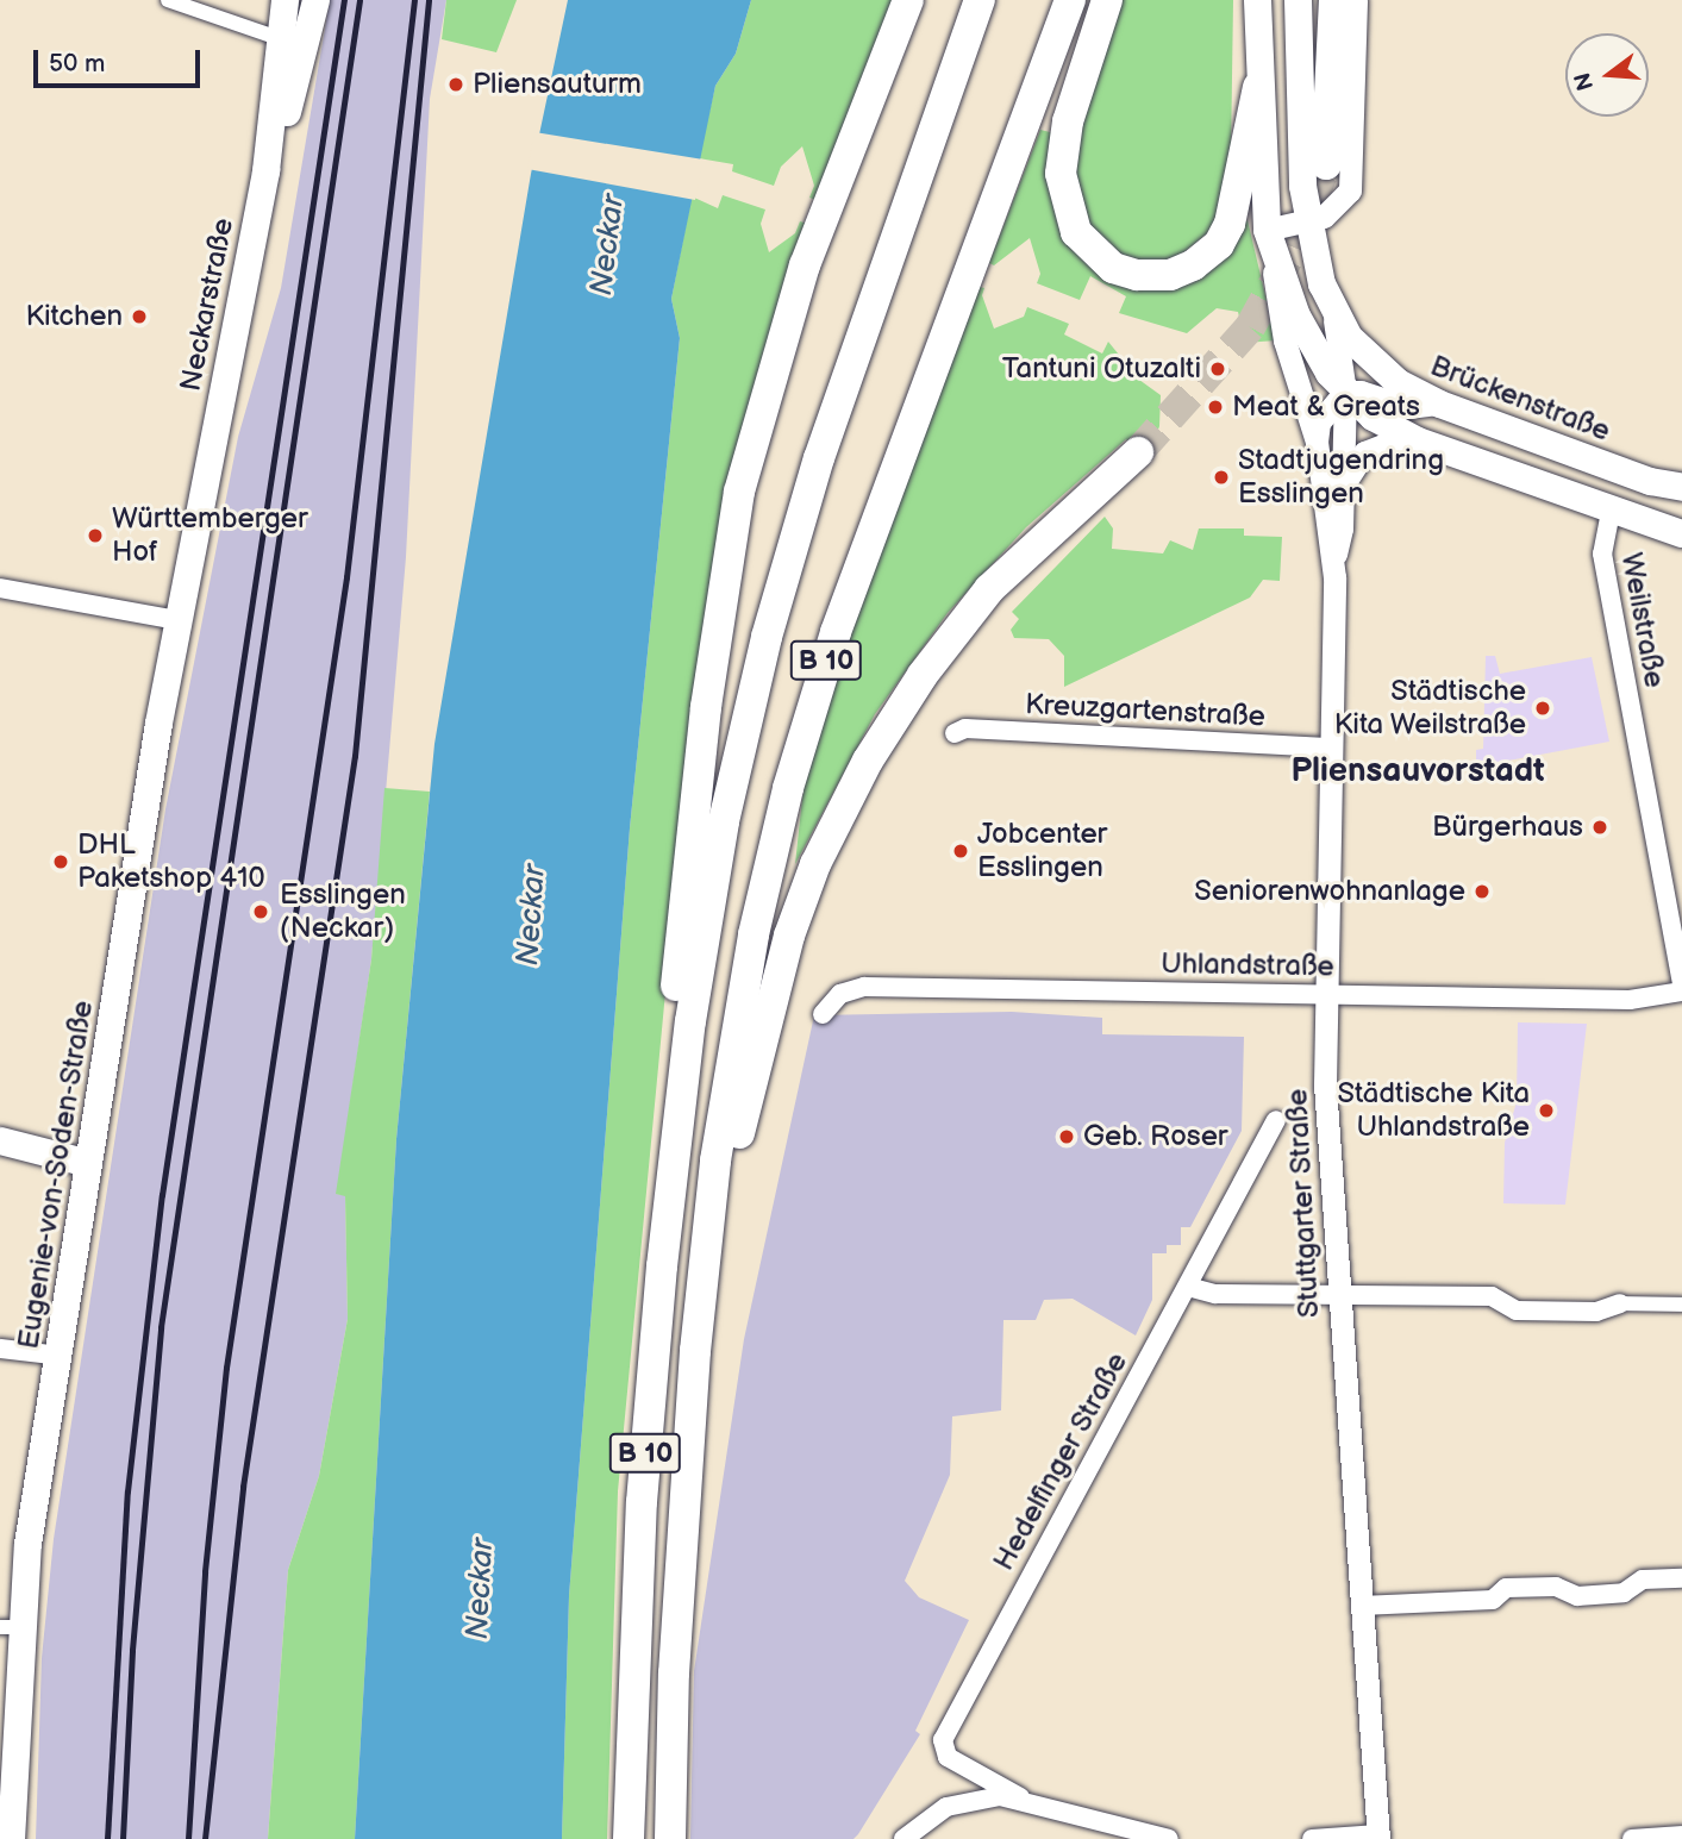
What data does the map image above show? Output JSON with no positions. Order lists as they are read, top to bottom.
{
  "streets": {
    "highway": ["B 10"],
    "main road": ["Neckarstraße", "Brückenstraße", "Eugenie-von-Soden-Straße"],
    "street": [
      "Weilstraße",
      "Kreuzgartenstraße",
      "Uhlandstraße",
      "Stuttgarter Straße",
      "Hedelfinger Straße"
    ]
  },
  "crossings": [
    ["Neckarstraße", "Eugenie-von-Soden-Straße"],
    ["Brückenstraße", "Stuttgarter Straße"],
    ["Kreuzgartenstraße", "Stuttgarter Straße"],
    ["Uhlandstraße", "Stuttgarter Straße"]
  ],
  "districts": ["Pliensauvorstadt"],
  "water": ["Neckar"],
  "places": [
    "Pliensauturm",
    "Kitchen",
    "Tantuni Otuzalti",
    "Meat & Greats",
    "Stadtjugendring Esslingen",
    "Württemberger Hof",
    "Städtische Kita Weilstraße",
    "Bürgerhaus",
    "Jobcenter Esslingen",
    "DHL Paketshop 410",
    "Seniorenwohnanlage",
    "Esslingen (Neckar)",
    "Städtische Kita Uhlandstraße",
    "Geb. Roser"
  ],
  "scale_bar": "50 m",
  "north": "left"
}
